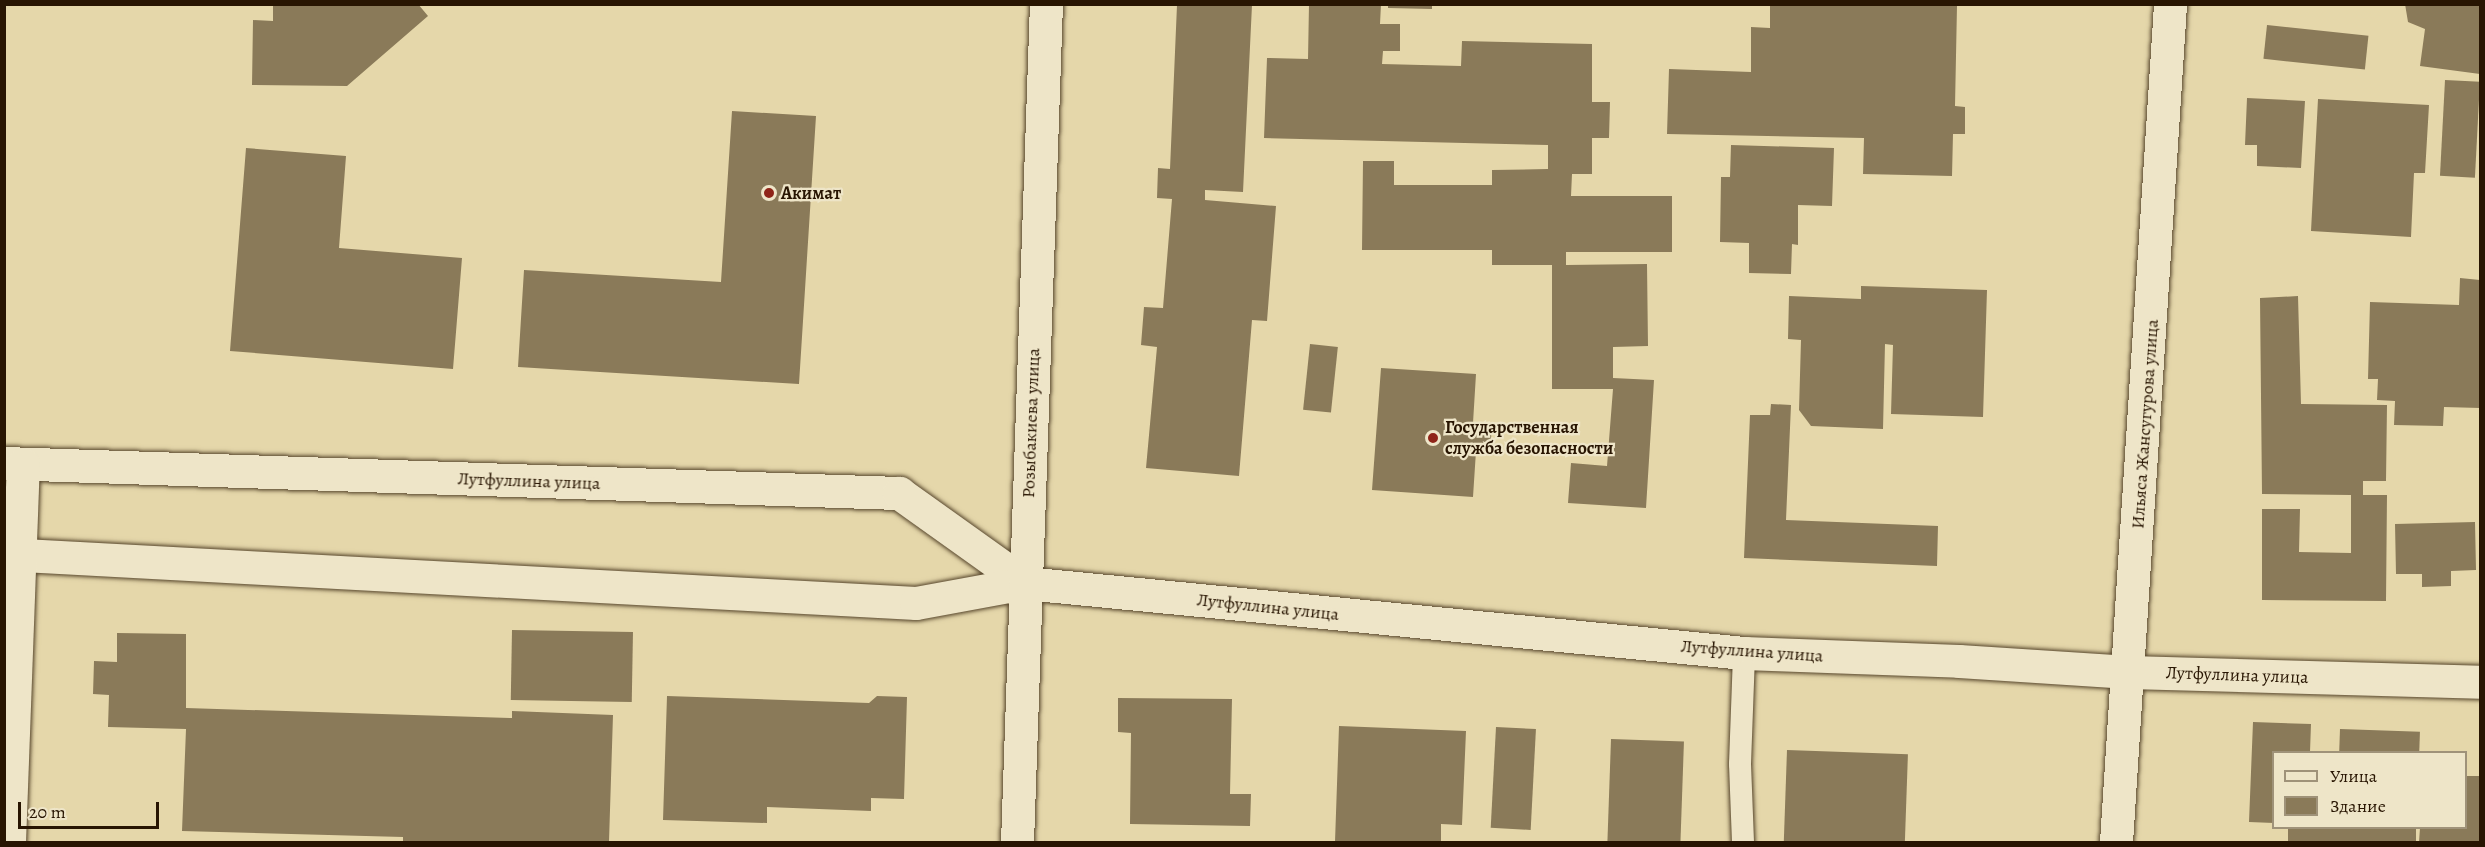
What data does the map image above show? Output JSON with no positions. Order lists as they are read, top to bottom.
{
  "streets": {
    "street": ["Розыбакиева улица", "Ильяса Жансугурова улица", "Лутфуллина улица"]
  },
  "crossings": [
    ["Розыбакиева улица", "Лутфуллина улица"],
    ["Ильяса Жансугурова улица", "Лутфуллина улица"]
  ],
  "places": ["Акимат", "Государственная служба безопасности"],
  "legend": ["Улица", "Здание"],
  "scale_bar": "20 m"
}
